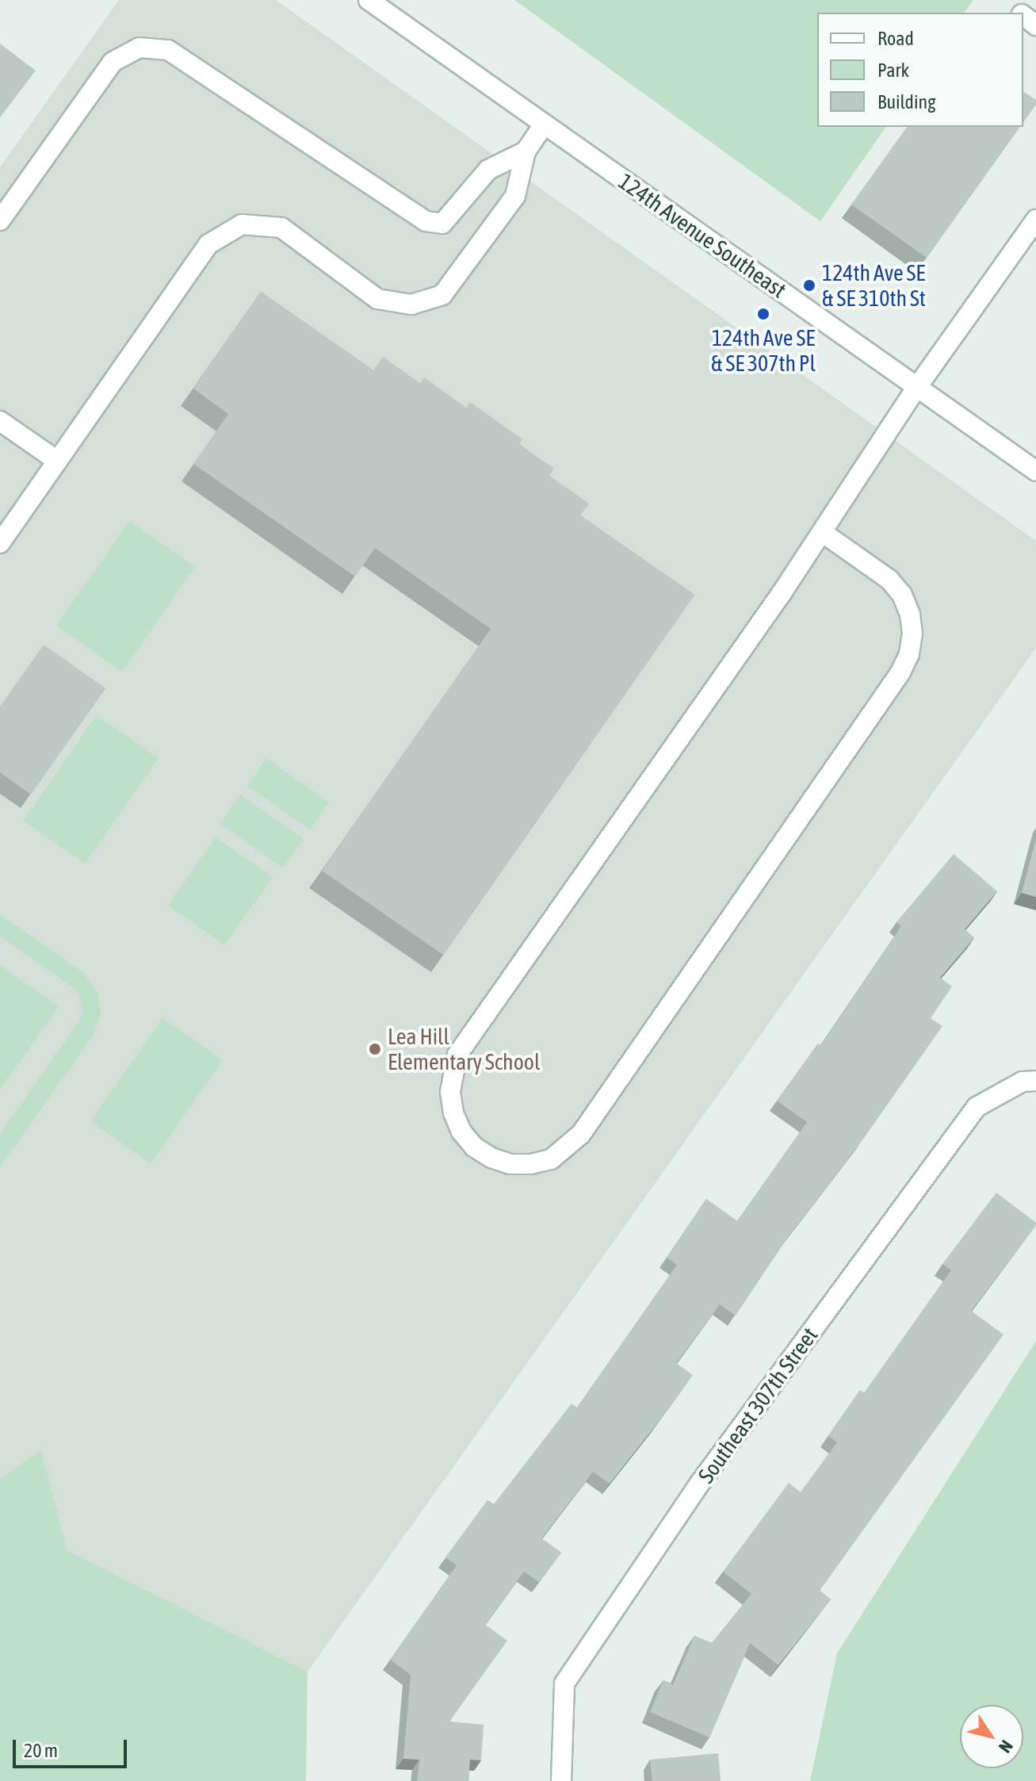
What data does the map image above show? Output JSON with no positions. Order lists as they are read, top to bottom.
{
  "streets": {
    "street": ["124th Avenue Southeast", "Southeast 307th Street"]
  },
  "places": ["124th Ave SE & SE 310th St", "124th Ave SE & SE 307th Pl", "Lea Hill Elementary School"],
  "legend": ["Road", "Park", "Building"],
  "scale_bar": "20 m",
  "north": "bottom right"
}
